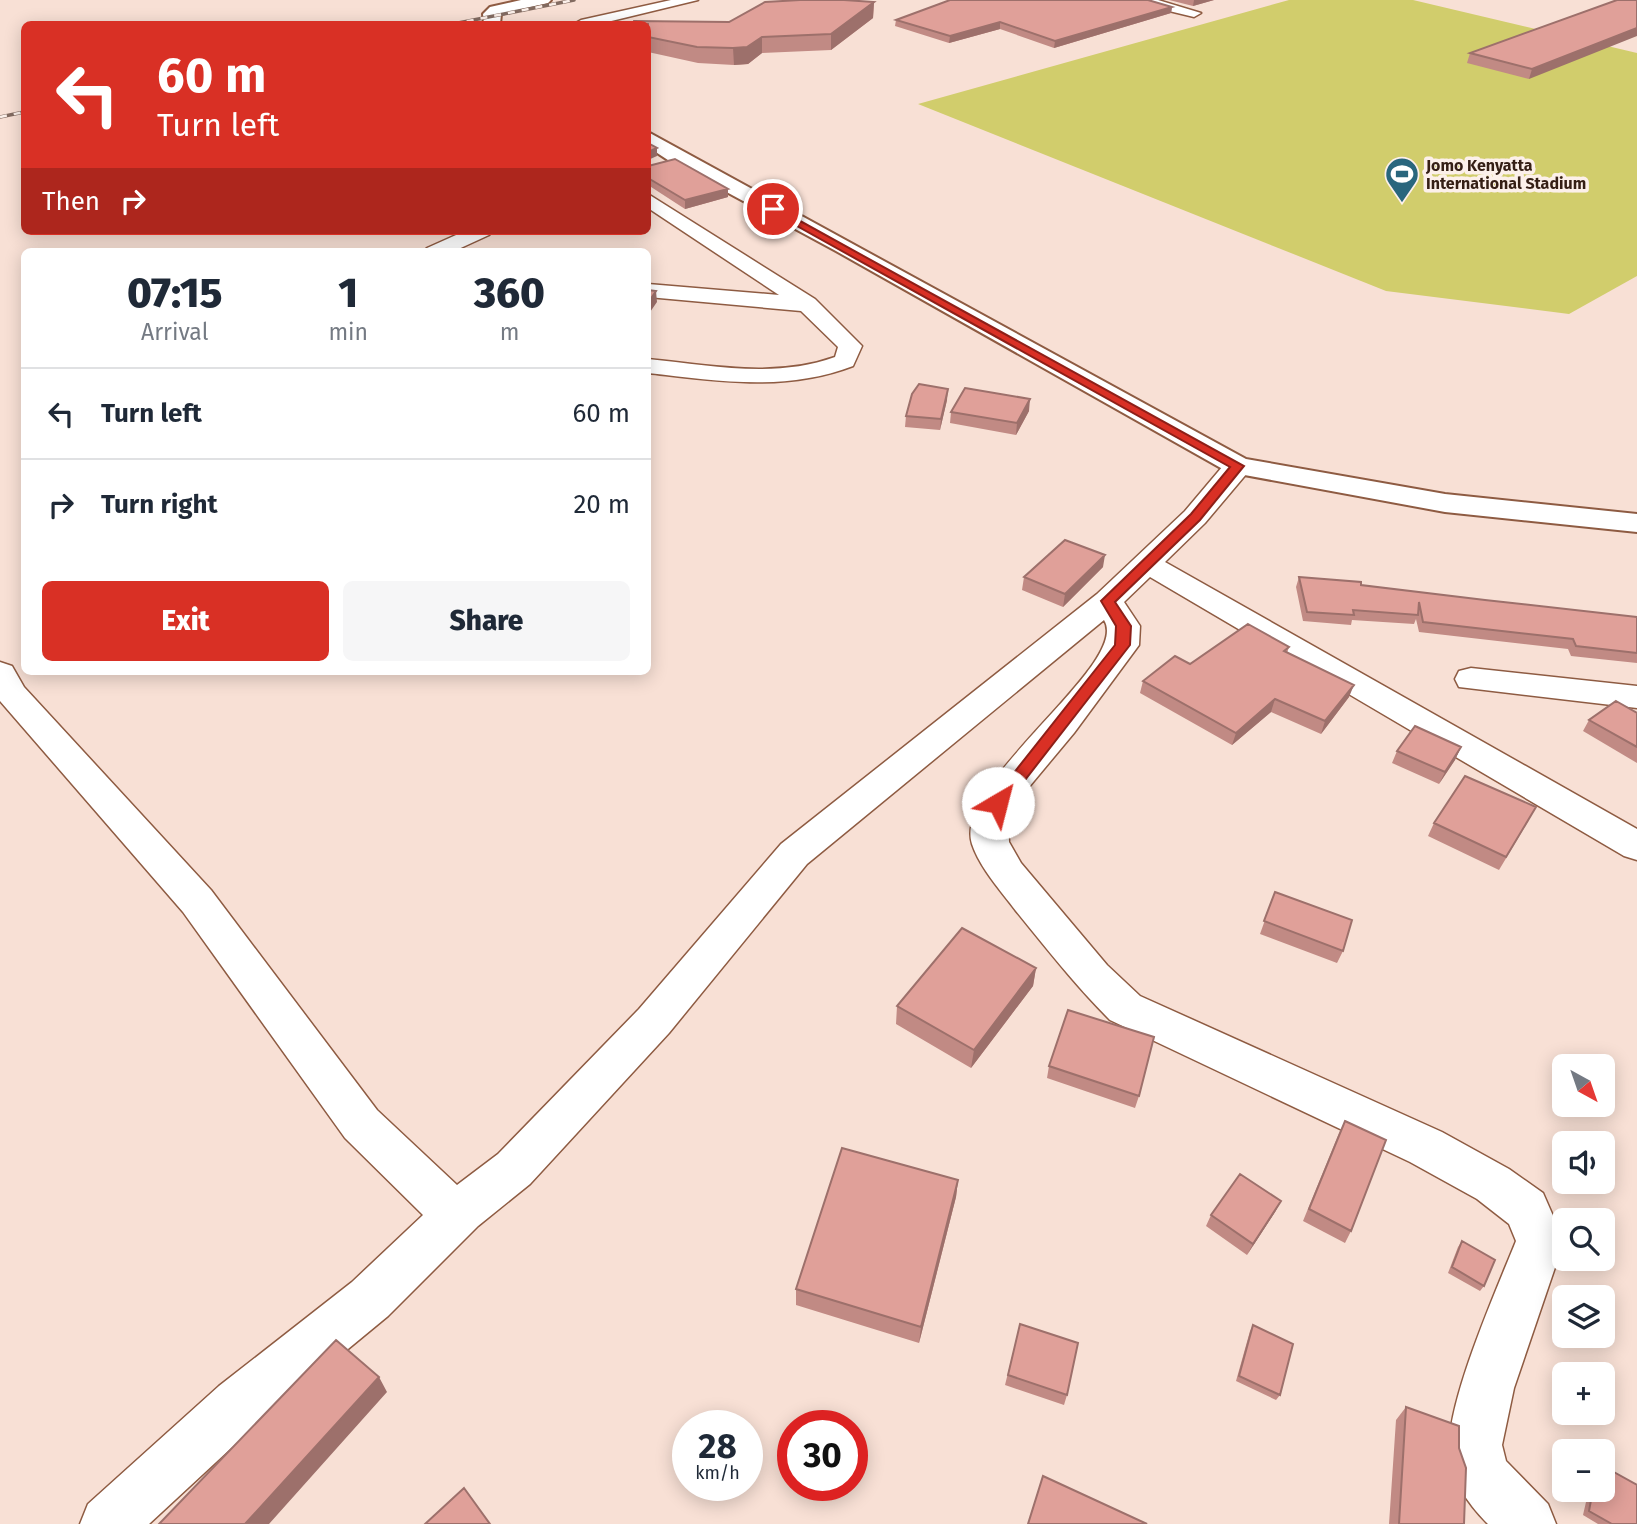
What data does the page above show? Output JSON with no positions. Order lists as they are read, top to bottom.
{
  "places": {
    "sports": ["Jomo Kenyatta International Stadium"]
  },
  "north": "bottom right",
  "page": {
    "turn": ["60 m", "Turn left"],
    "then": "Then",
    "eta": [
      "07:15",
      "Arrival",
      "1",
      "min",
      "360",
      "m"
    ],
    "list": [
      {
        "name": "Turn left",
        "value": "60 m"
      },
      {
        "name": "Turn right",
        "value": "20 m"
      }
    ],
    "buttons": ["Exit", "Share"],
    "map_buttons": ["+", "−"],
    "speed": "28 km/h",
    "limit": "30"
  }
}
